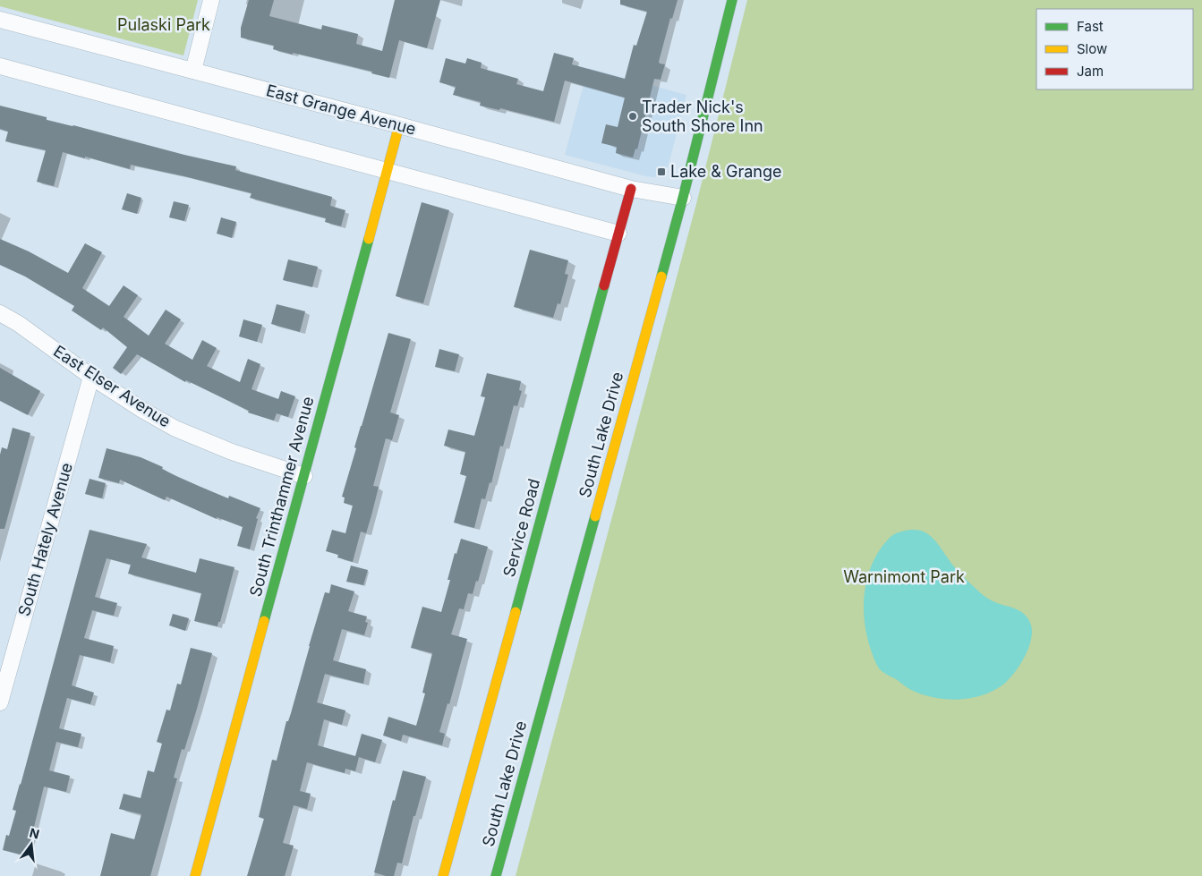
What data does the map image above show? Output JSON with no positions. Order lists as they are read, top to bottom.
{
  "streets": {
    "street": [
      "East Grange Avenue",
      "East Elser Avenue",
      "South Lake Drive",
      "South Trinthammer Avenue",
      "Service Road",
      "South Hately Avenue"
    ]
  },
  "crossings": [
    ["East Grange Avenue", "South Lake Drive"],
    ["East Grange Avenue", "South Trinthammer Avenue"],
    ["East Grange Avenue", "Service Road"],
    ["East Elser Avenue", "South Trinthammer Avenue"],
    ["East Elser Avenue", "South Hately Avenue"]
  ],
  "parks": ["Pulaski Park", "Warnimont Park"],
  "places": {
    "other": ["Trader Nick's South Shore Inn"],
    "transit": ["Lake & Grange"]
  },
  "legend": ["Fast", "Slow", "Jam"],
  "north": "top"
}
